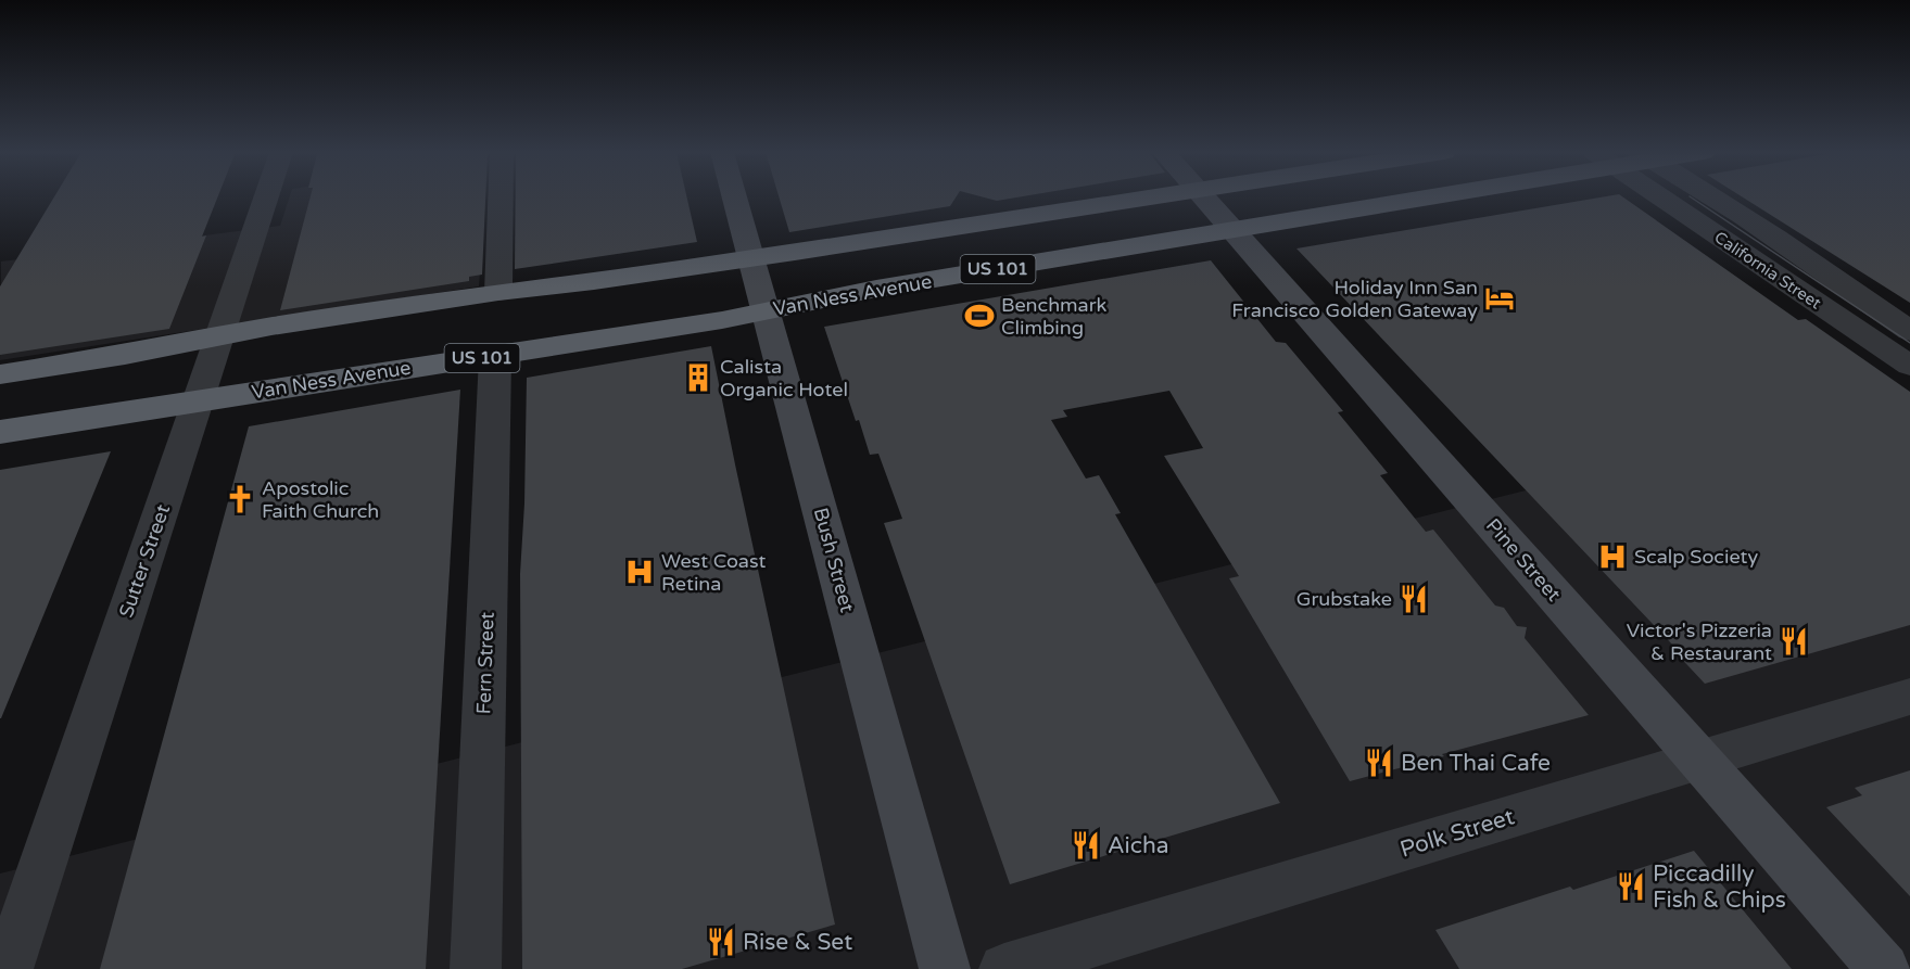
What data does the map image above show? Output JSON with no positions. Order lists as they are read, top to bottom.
{
  "streets": {
    "highway": ["US 101", "Van Ness Avenue"],
    "main road": ["Bush Street", "Pine Street"],
    "street": [
      "California Street",
      "Sutter Street",
      "Fern Street",
      "Polk Street"
    ]
  },
  "crossings": [
    ["US 101", "Bush Street"],
    ["US 101", "Sutter Street"],
    ["Van Ness Avenue", "Bush Street"],
    ["Van Ness Avenue", "Pine Street"],
    ["Van Ness Avenue", "Sutter Street"],
    ["Van Ness Avenue", "Fern Street"],
    ["Pine Street", "Polk Street"]
  ],
  "places": {
    "hotel": ["Holiday Inn San Francisco Golden Gateway"],
    "sports": ["Benchmark Climbing"],
    "building": ["Calista Organic Hotel"],
    "church": ["Apostolic Faith Church"],
    "hospital": ["Scalp Society", "West Coast Retina"],
    "restaurant": [
      "Grubstake",
      "Victor's Pizzeria & Restaurant",
      "Ben Thai Cafe",
      "Aicha",
      "Piccadilly Fish & Chips",
      "Rise & Set"
    ]
  }
}
